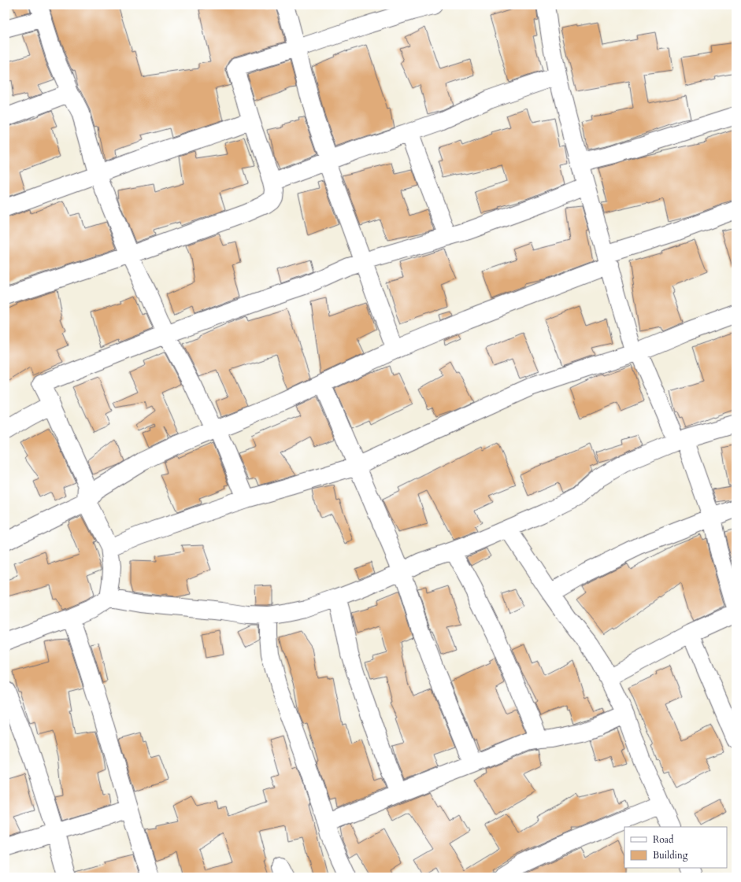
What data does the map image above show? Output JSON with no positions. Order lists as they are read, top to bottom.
{
  "legend": ["Road", "Building"]
}
